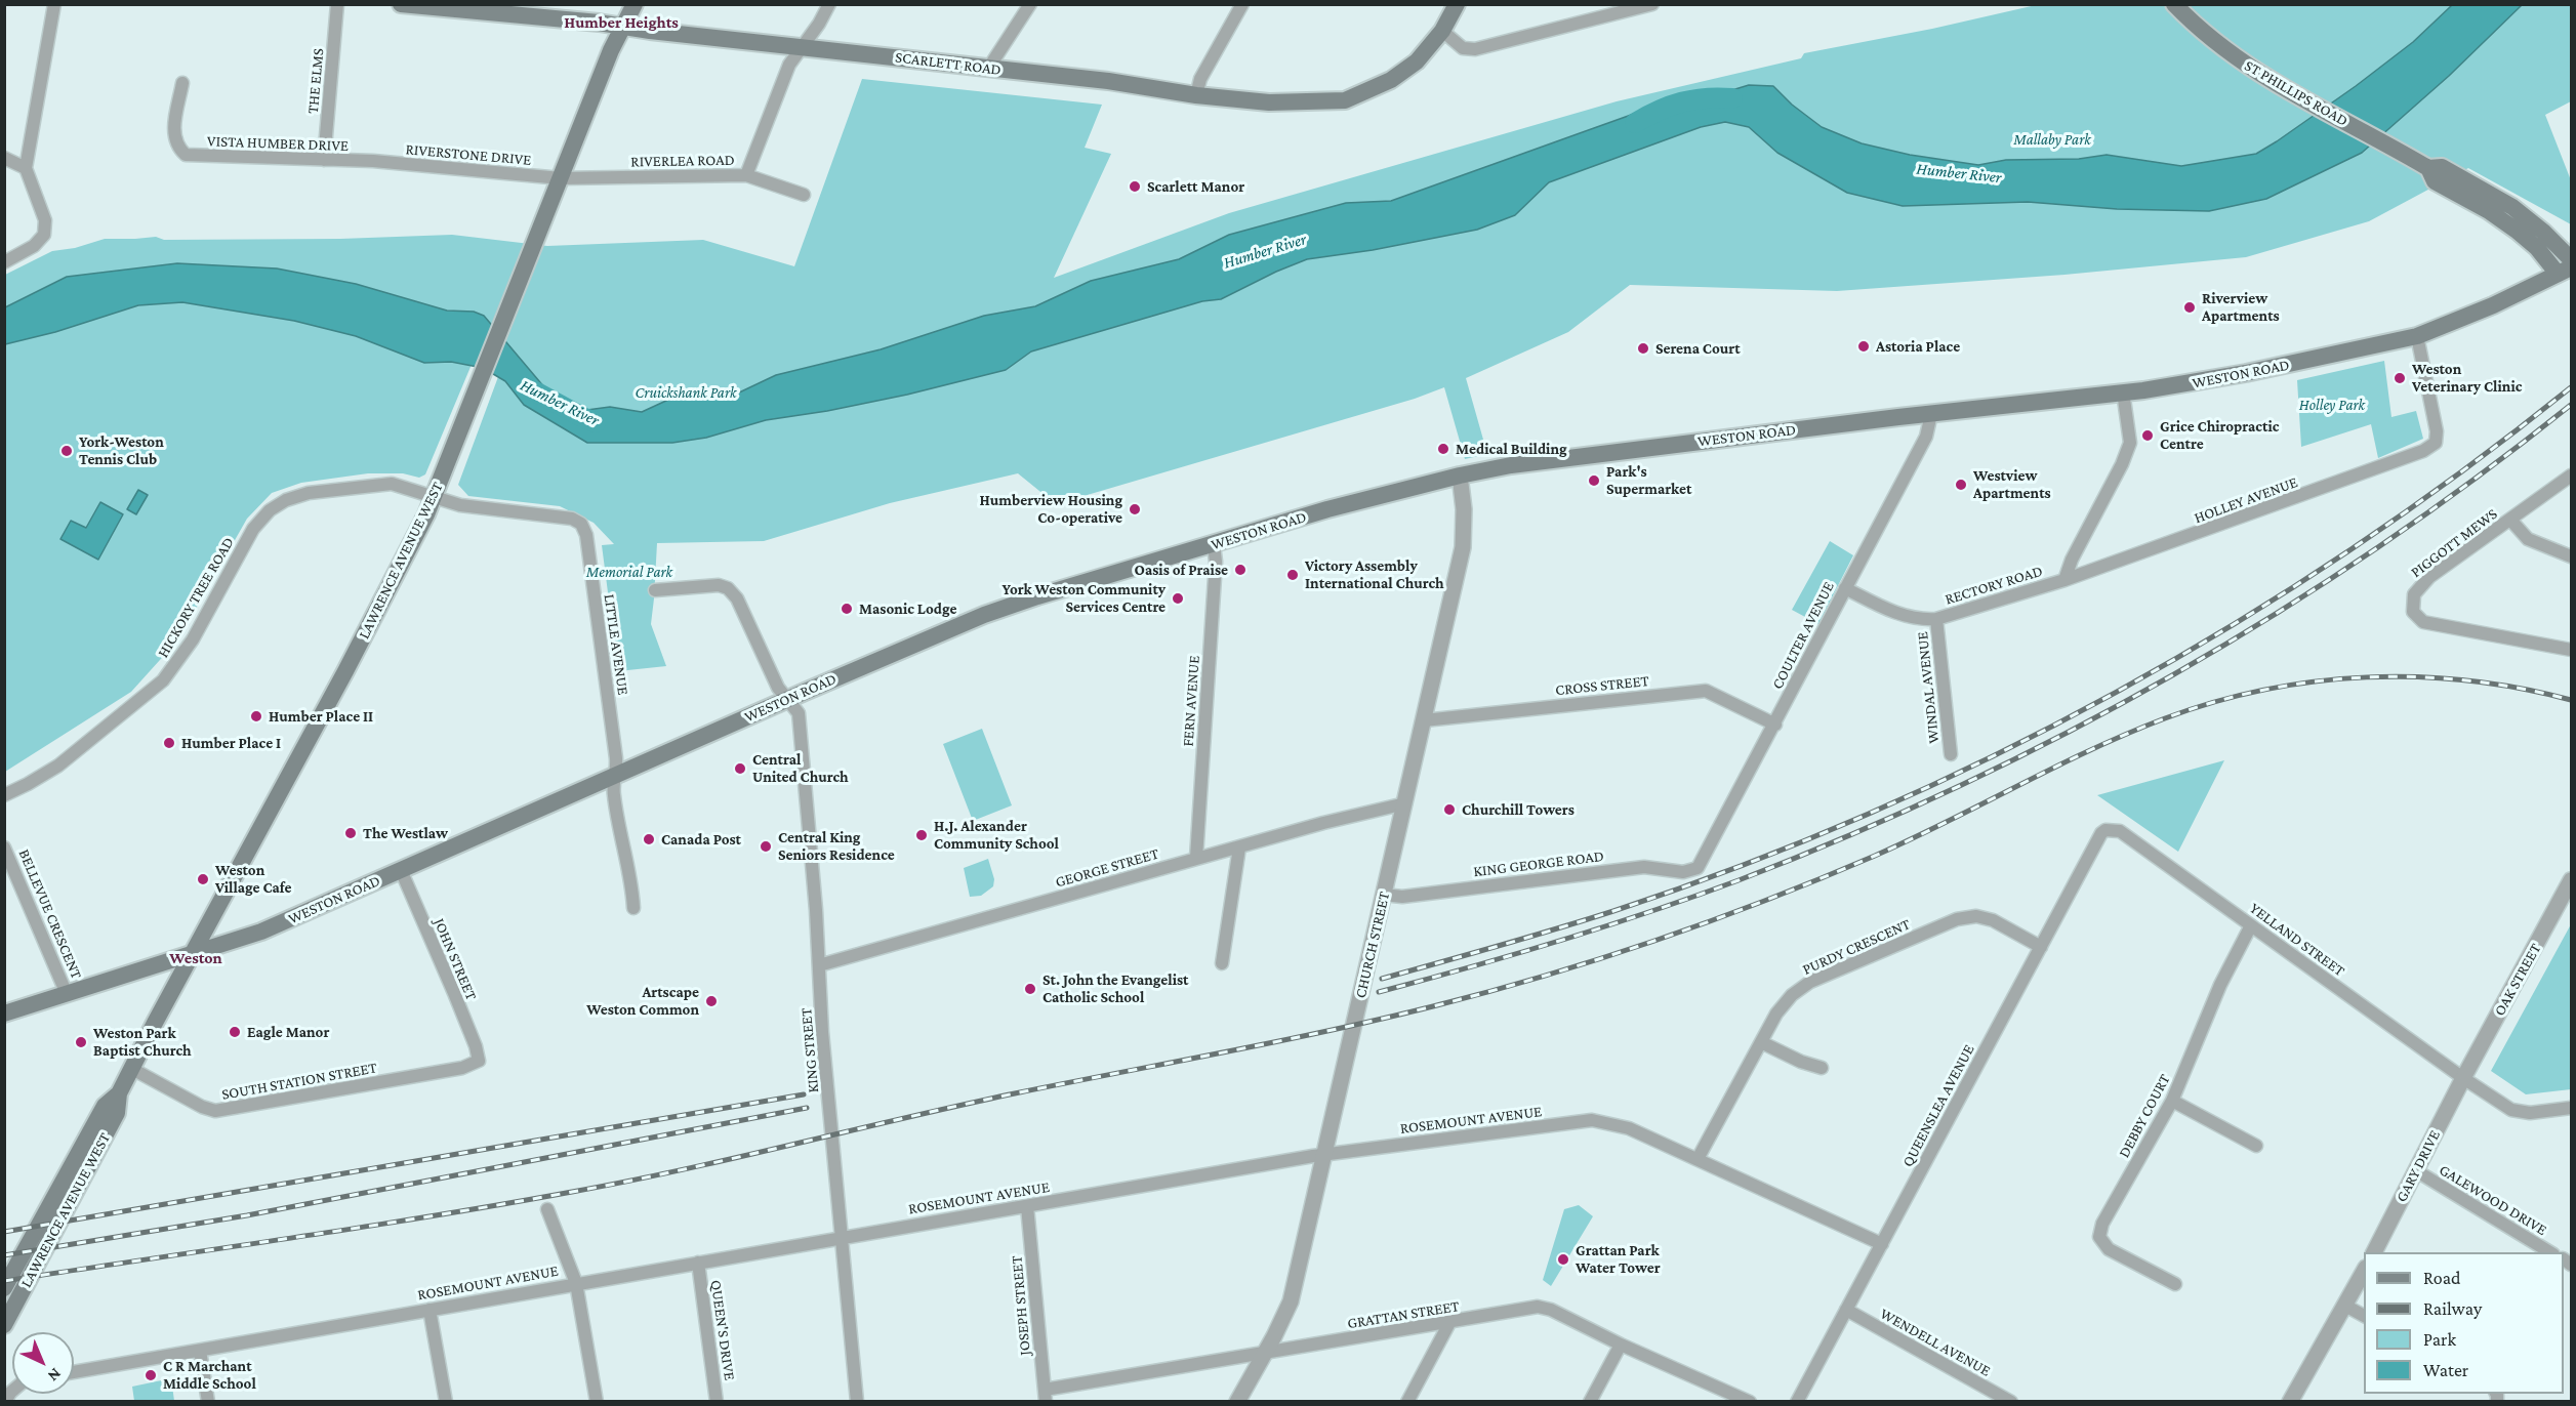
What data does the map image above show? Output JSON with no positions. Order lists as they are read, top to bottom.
{
  "streets": {
    "main road": [
      "SCARLETT ROAD",
      "ST PHILLIPS ROAD",
      "WESTON ROAD",
      "LAWRENCE AVENUE WEST"
    ],
    "street": [
      "THE ELMS",
      "VISTA HUMBER DRIVE",
      "RIVERSTONE DRIVE",
      "RIVERLEA ROAD",
      "HOLLEY AVENUE",
      "PIGGOTT MEWS",
      "RECTORY ROAD",
      "HICKORY TREE ROAD",
      "COULTER AVENUE",
      "LITTLE AVENUE",
      "CROSS STREET",
      "WINDAL AVENUE",
      "FERN AVENUE",
      "KING GEORGE ROAD",
      "GEORGE STREET",
      "BELLEVUE CRESCENT",
      "YELLAND STREET",
      "CHURCH STREET",
      "PURDY CRESCENT",
      "JOHN STREET",
      "OAK STREET",
      "KING STREET",
      "SOUTH STATION STREET",
      "QUEENSLEA AVENUE",
      "DEBBY COURT",
      "ROSEMOUNT AVENUE",
      "GARY DRIVE",
      "GALEWOOD DRIVE",
      "JOSEPH STREET",
      "GRATTAN STREET",
      "QUEEN'S DRIVE",
      "WENDELL AVENUE"
    ]
  },
  "crossings": [
    ["SCARLETT ROAD", "LAWRENCE AVENUE WEST"],
    ["THE ELMS", "VISTA HUMBER DRIVE"],
    ["ST PHILLIPS ROAD", "WESTON ROAD"],
    ["VISTA HUMBER DRIVE", "RIVERSTONE DRIVE"],
    ["RIVERSTONE DRIVE", "RIVERLEA ROAD"],
    ["RIVERSTONE DRIVE", "LAWRENCE AVENUE WEST"],
    ["RIVERLEA ROAD", "LAWRENCE AVENUE WEST"],
    ["WESTON ROAD", "HOLLEY AVENUE"],
    ["WESTON ROAD", "LAWRENCE AVENUE WEST"],
    ["WESTON ROAD", "RECTORY ROAD"],
    ["WESTON ROAD", "COULTER AVENUE"],
    ["WESTON ROAD", "LITTLE AVENUE"],
    ["WESTON ROAD", "FERN AVENUE"],
    ["WESTON ROAD", "BELLEVUE CRESCENT"],
    ["WESTON ROAD", "CHURCH STREET"],
    ["WESTON ROAD", "JOHN STREET"],
    ["WESTON ROAD", "KING STREET"],
    ["HOLLEY AVENUE", "RECTORY ROAD"],
    ["LAWRENCE AVENUE WEST", "HICKORY TREE ROAD"],
    ["LAWRENCE AVENUE WEST", "LITTLE AVENUE"],
    ["LAWRENCE AVENUE WEST", "SOUTH STATION STREET"],
    ["RECTORY ROAD", "COULTER AVENUE"],
    ["RECTORY ROAD", "WINDAL AVENUE"],
    ["HICKORY TREE ROAD", "LITTLE AVENUE"],
    ["COULTER AVENUE", "CROSS STREET"],
    ["COULTER AVENUE", "KING GEORGE ROAD"],
    ["CROSS STREET", "CHURCH STREET"],
    ["FERN AVENUE", "GEORGE STREET"],
    ["KING GEORGE ROAD", "CHURCH STREET"],
    ["GEORGE STREET", "CHURCH STREET"],
    ["GEORGE STREET", "KING STREET"],
    ["YELLAND STREET", "OAK STREET"],
    ["YELLAND STREET", "QUEENSLEA AVENUE"],
    ["YELLAND STREET", "DEBBY COURT"],
    ["YELLAND STREET", "GARY DRIVE"],
    ["CHURCH STREET", "ROSEMOUNT AVENUE"],
    ["CHURCH STREET", "GRATTAN STREET"],
    ["PURDY CRESCENT", "QUEENSLEA AVENUE"],
    ["PURDY CRESCENT", "ROSEMOUNT AVENUE"],
    ["JOHN STREET", "SOUTH STATION STREET"],
    ["OAK STREET", "GARY DRIVE"],
    ["KING STREET", "ROSEMOUNT AVENUE"],
    ["QUEENSLEA AVENUE", "ROSEMOUNT AVENUE"],
    ["QUEENSLEA AVENUE", "WENDELL AVENUE"],
    ["ROSEMOUNT AVENUE", "JOSEPH STREET"],
    ["ROSEMOUNT AVENUE", "QUEEN'S DRIVE"],
    ["GARY DRIVE", "GALEWOOD DRIVE"],
    ["JOSEPH STREET", "GRATTAN STREET"]
  ],
  "districts": ["Humber Heights", "Weston"],
  "water": ["Humber River"],
  "parks": [
    "Mallaby Park",
    "Cruickshank Park",
    "Holley Park",
    "Memorial Park"
  ],
  "places": [
    "Scarlett Manor",
    "Riverview Apartments",
    "Astoria Place",
    "Serena Court",
    "Weston Veterinary Clinic",
    "Grice Chiropractic Centre",
    "Medical Building",
    "York-Weston Tennis Club",
    "Park's Supermarket",
    "Westview Apartments",
    "Humberview Housing Co-operative",
    "Oasis of Praise",
    "Victory Assembly International Church",
    "York Weston Community Services Centre",
    "Masonic Lodge",
    "Humber Place II",
    "Humber Place I",
    "Central United Church",
    "Churchill Towers",
    "The Westlaw",
    "H.J. Alexander Community School",
    "Canada Post",
    "Central King Seniors Residence",
    "Weston Village Cafe",
    "St. John the Evangelist Catholic School",
    "Artscape Weston Common",
    "Eagle Manor",
    "Weston Park Baptist Church",
    "Grattan Park Water Tower",
    "C R Marchant Middle School"
  ],
  "legend": [
    "Road",
    "Railway",
    "Park",
    "Water"
  ],
  "north": "bottom right"
}
